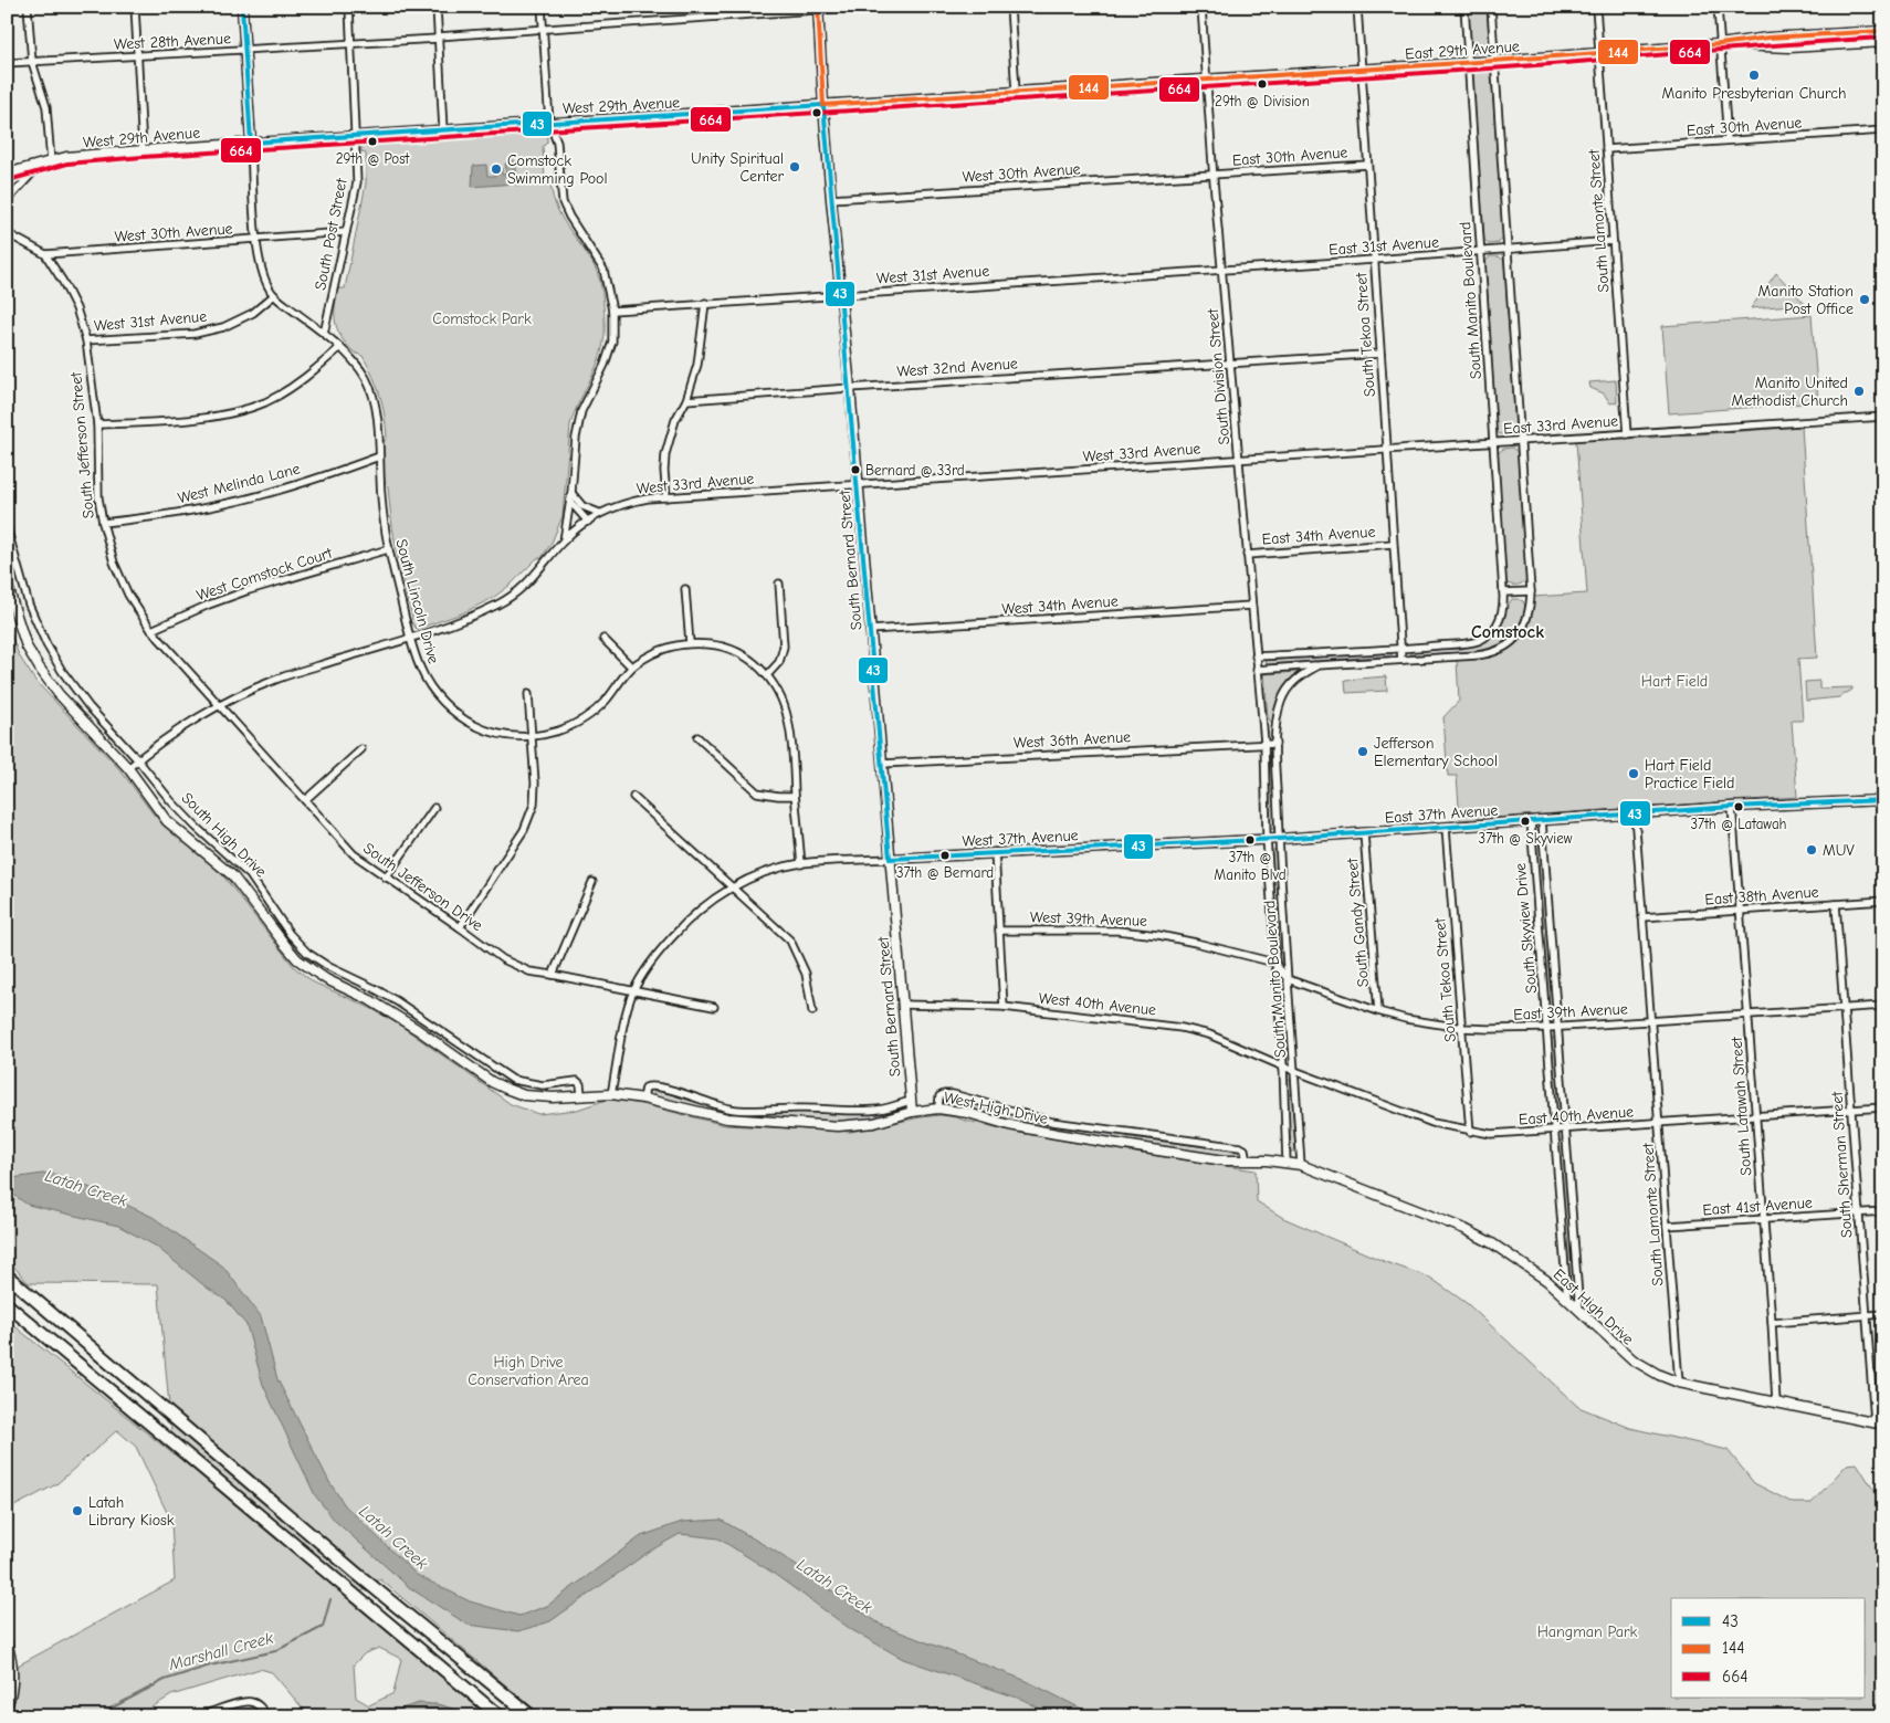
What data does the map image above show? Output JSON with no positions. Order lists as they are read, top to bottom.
{
  "streets": {
    "main road": [
      "East 29th Avenue",
      "West 29th Avenue",
      "South Bernard Street",
      "East 37th Avenue",
      "South High Drive",
      "West 37th Avenue",
      "West High Drive",
      "East High Drive"
    ],
    "street": [
      "West 28th Avenue",
      "East 30th Avenue",
      "West 30th Avenue",
      "South Lamonte Street",
      "South Post Street",
      "East 31st Avenue",
      "West 31st Avenue",
      "South Manito Boulevard",
      "South Tekoa Street",
      "West 32nd Avenue",
      "South Division Street",
      "East 33rd Avenue",
      "South Jefferson Street",
      "West 33rd Avenue",
      "West Melinda Lane",
      "East 34th Avenue",
      "West Comstock Court",
      "South Lincoln Drive",
      "West 34th Avenue",
      "West 36th Avenue",
      "South Jefferson Drive",
      "East 38th Avenue",
      "West 39th Avenue",
      "South Gandy Street",
      "South Skyview Drive",
      "West 40th Avenue",
      "East 39th Avenue",
      "South Latawah Street",
      "East 40th Avenue",
      "South Sherman Street",
      "East 41st Avenue"
    ]
  },
  "crossings": [
    ["West 28th Avenue", "South Post Street"],
    ["West 28th Avenue", "South Bernard Street"],
    ["East 29th Avenue", "West 29th Avenue"],
    ["East 29th Avenue", "South Lamonte Street"],
    ["East 29th Avenue", "South Manito Boulevard"],
    ["East 29th Avenue", "South Tekoa Street"],
    ["East 29th Avenue", "South Division Street"],
    ["West 29th Avenue", "South Post Street"],
    ["West 29th Avenue", "South Division Street"],
    ["West 29th Avenue", "South Bernard Street"],
    ["West 29th Avenue", "South Lincoln Drive"],
    ["East 30th Avenue", "West 30th Avenue"],
    ["East 30th Avenue", "South Lamonte Street"],
    ["East 30th Avenue", "South Tekoa Street"],
    ["East 30th Avenue", "South Division Street"],
    ["West 30th Avenue", "South Post Street"],
    ["West 30th Avenue", "South Division Street"],
    ["West 30th Avenue", "South Jefferson Street"],
    ["West 30th Avenue", "South Bernard Street"],
    ["West 30th Avenue", "South Lincoln Drive"],
    ["South Lamonte Street", "East 31st Avenue"],
    ["South Lamonte Street", "East 33rd Avenue"],
    ["South Lamonte Street", "East 37th Avenue"],
    ["South Lamonte Street", "East 38th Avenue"],
    ["South Lamonte Street", "East 39th Avenue"],
    ["South Lamonte Street", "East 40th Avenue"],
    ["South Lamonte Street", "East 41st Avenue"],
    ["South Lamonte Street", "East High Drive"],
    ["South Post Street", "South Lincoln Drive"],
    ["East 31st Avenue", "West 31st Avenue"],
    ["East 31st Avenue", "South Manito Boulevard"],
    ["East 31st Avenue", "South Tekoa Street"],
    ["East 31st Avenue", "South Division Street"],
    ["West 31st Avenue", "South Division Street"],
    ["West 31st Avenue", "South Jefferson Street"],
    ["West 31st Avenue", "South Bernard Street"],
    ["West 31st Avenue", "South Lincoln Drive"],
    ["South Manito Boulevard", "South Tekoa Street"],
    ["South Manito Boulevard", "South Division Street"],
    ["South Manito Boulevard", "East 33rd Avenue"],
    ["South Manito Boulevard", "West 36th Avenue"],
    ["South Manito Boulevard", "East 37th Avenue"],
    ["South Manito Boulevard", "West 37th Avenue"],
    ["South Manito Boulevard", "West 39th Avenue"],
    ["South Manito Boulevard", "West 40th Avenue"],
    ["South Manito Boulevard", "East 39th Avenue"],
    ["South Manito Boulevard", "West High Drive"],
    ["South Manito Boulevard", "East 40th Avenue"],
    ["South Manito Boulevard", "East High Drive"],
    ["South Tekoa Street", "West 32nd Avenue"],
    ["South Tekoa Street", "East 33rd Avenue"],
    ["South Tekoa Street", "East 34th Avenue"],
    ["South Tekoa Street", "East 37th Avenue"],
    ["South Tekoa Street", "East 39th Avenue"],
    ["South Tekoa Street", "East 40th Avenue"],
    ["West 32nd Avenue", "South Division Street"],
    ["West 32nd Avenue", "South Bernard Street"],
    ["South Division Street", "East 33rd Avenue"],
    ["South Division Street", "West 33rd Avenue"],
    ["South Division Street", "East 34th Avenue"],
    ["South Division Street", "West 34th Avenue"],
    ["South Division Street", "West 36th Avenue"],
    ["East 33rd Avenue", "West 33rd Avenue"],
    ["South Jefferson Street", "West 33rd Avenue"],
    ["South Jefferson Street", "West Melinda Lane"],
    ["South Jefferson Street", "West Comstock Court"],
    ["South Jefferson Street", "South Jefferson Drive"],
    ["West 33rd Avenue", "South Bernard Street"],
    ["West 33rd Avenue", "South Lincoln Drive"],
    ["West 33rd Avenue", "South High Drive"],
    ["West 33rd Avenue", "South Jefferson Drive"],
    ["West Melinda Lane", "South Lincoln Drive"],
    ["South Bernard Street", "West 34th Avenue"],
    ["South Bernard Street", "West 36th Avenue"],
    ["South Bernard Street", "West 37th Avenue"],
    ["South Bernard Street", "West 40th Avenue"],
    ["South Bernard Street", "West High Drive"],
    ["West Comstock Court", "South Lincoln Drive"],
    ["South Lincoln Drive", "West 37th Avenue"],
    ["East 37th Avenue", "West 37th Avenue"],
    ["East 37th Avenue", "South Gandy Street"],
    ["East 37th Avenue", "South Skyview Drive"],
    ["East 37th Avenue", "South Latawah Street"],
    ["South High Drive", "West High Drive"],
    ["West 37th Avenue", "South Jefferson Drive"],
    ["West 37th Avenue", "West High Drive"],
    ["East 38th Avenue", "South Latawah Street"],
    ["East 38th Avenue", "South Sherman Street"],
    ["South Gandy Street", "East 39th Avenue"],
    ["South Skyview Drive", "East 39th Avenue"],
    ["South Skyview Drive", "East 40th Avenue"],
    ["South Skyview Drive", "East High Drive"],
    ["West 40th Avenue", "East 40th Avenue"],
    ["East 39th Avenue", "South Latawah Street"],
    ["East 39th Avenue", "South Sherman Street"],
    ["South Latawah Street", "East 40th Avenue"],
    ["South Latawah Street", "East 41st Avenue"],
    ["South Latawah Street", "East High Drive"],
    ["West High Drive", "East High Drive"],
    ["East 40th Avenue", "South Sherman Street"],
    ["South Sherman Street", "East 41st Avenue"],
    ["South Sherman Street", "East High Drive"]
  ],
  "districts": ["Comstock"],
  "water": ["Latah Creek", "Marshall Creek"],
  "parks": [
    "Comstock Park",
    "Hart Field",
    "High Drive Conservation Area",
    "Hangman Park"
  ],
  "places": [
    "Manito Presbyterian Church",
    "29th @ Division",
    "29th @ Post",
    "Unity Spiritual Center",
    "Comstock Swimming Pool",
    "Manito Station Post Office",
    "Manito United Methodist Church",
    "Bernard @ 33rd",
    "Jefferson Elementary School",
    "Hart Field Practice Field",
    "37th @ Latawah",
    "37th @ Skyview",
    "37th @ Manito Blvd",
    "MUV",
    "37th @ Bernard",
    "Latah Library Kiosk"
  ],
  "lines": ["transit line 43", "transit line 144", "transit line 664"],
  "legend": ["43", "144", "664"]
}
